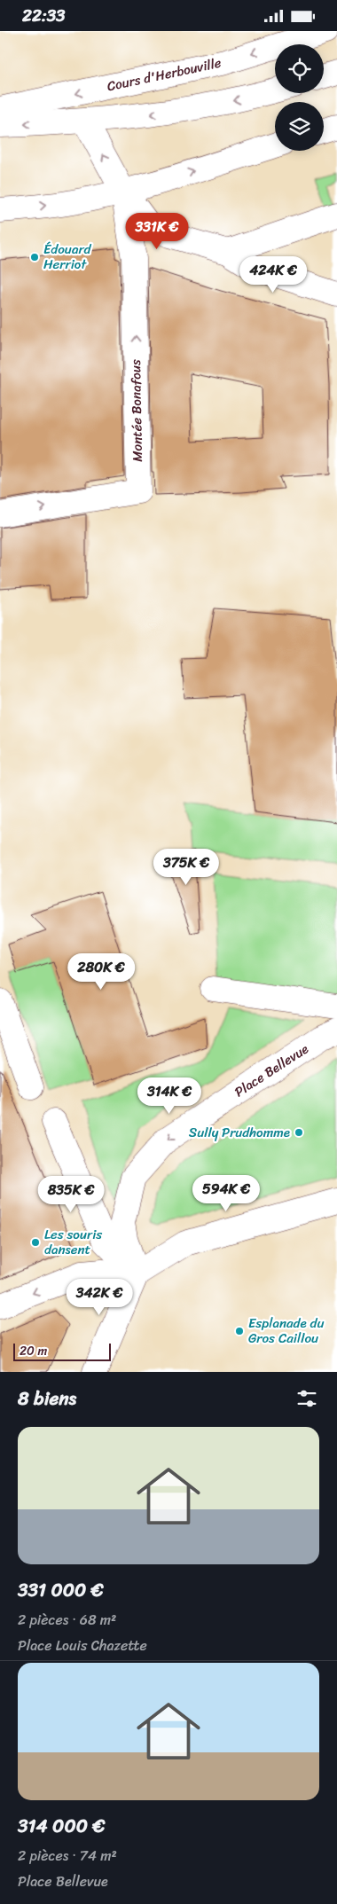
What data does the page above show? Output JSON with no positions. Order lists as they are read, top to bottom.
{
  "streets": {
    "street": ["Cours d'Herbouville", "Montée Bonafous", "Place Bellevue"]
  },
  "one_way": ["Place Bellevue"],
  "places": [
    "Édouard Herriot",
    "Sully Prudhomme",
    "Les souris dansent",
    "Esplanade du Gros Caillou"
  ],
  "scale_bar": "20 m",
  "page": {
    "status": "22:33",
    "price": [
      "331K €",
      "424K €",
      "375K €",
      "280K €",
      "314K €",
      "594K €",
      "835K €",
      "342K €"
    ],
    "scale": "20 m",
    "heading": "8 biens",
    "list": [
      {
        "name": "331 000 €",
        "note": "2 pièces · 68 m² · Place Louis Chazette"
      },
      {
        "name": "314 000 €",
        "note": "2 pièces · 74 m² · Place Bellevue"
      }
    ]
  }
}
